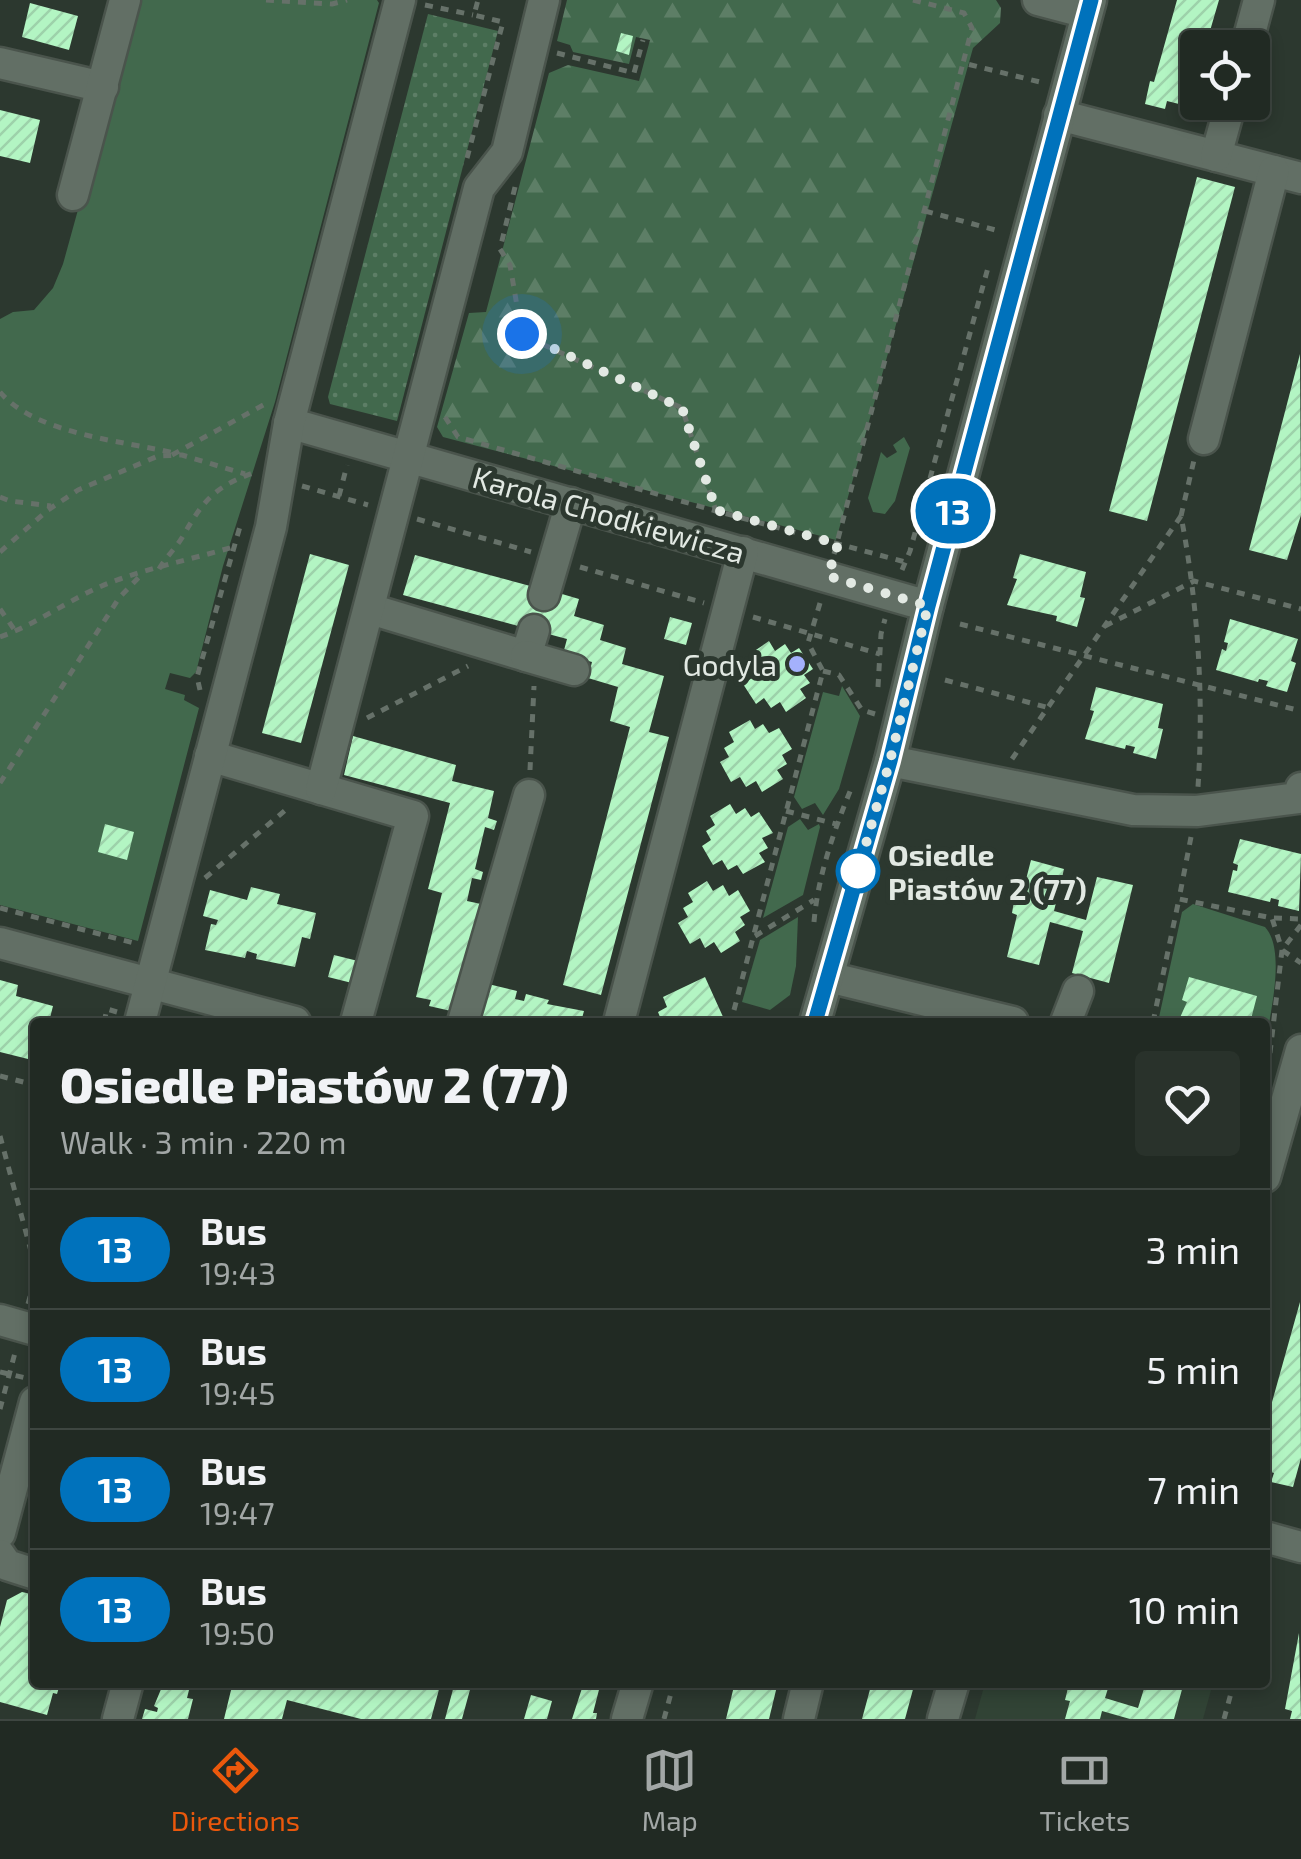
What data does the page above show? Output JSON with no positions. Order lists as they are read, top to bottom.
{
  "streets": {
    "street": ["Karola Chodkiewicza"]
  },
  "places": ["Godyla", "Osiedle Piastów 2 (77)"],
  "lines": ["bus line 13"],
  "page": {
    "on_map": "13",
    "heading": ["Osiedle Piastów 2 (77)", "Walk · 3 min · 220 m"],
    "list": [
      {
        "mark": "13",
        "name": "Bus",
        "note": "19:43",
        "value": "3 min"
      },
      {
        "mark": "13",
        "name": "Bus",
        "note": "19:45",
        "value": "5 min"
      },
      {
        "mark": "13",
        "name": "Bus",
        "note": "19:47",
        "value": "7 min"
      },
      {
        "mark": "13",
        "name": "Bus",
        "note": "19:50",
        "value": "10 min"
      }
    ],
    "tabs": ["Directions", "Map", "Tickets"]
  }
}
